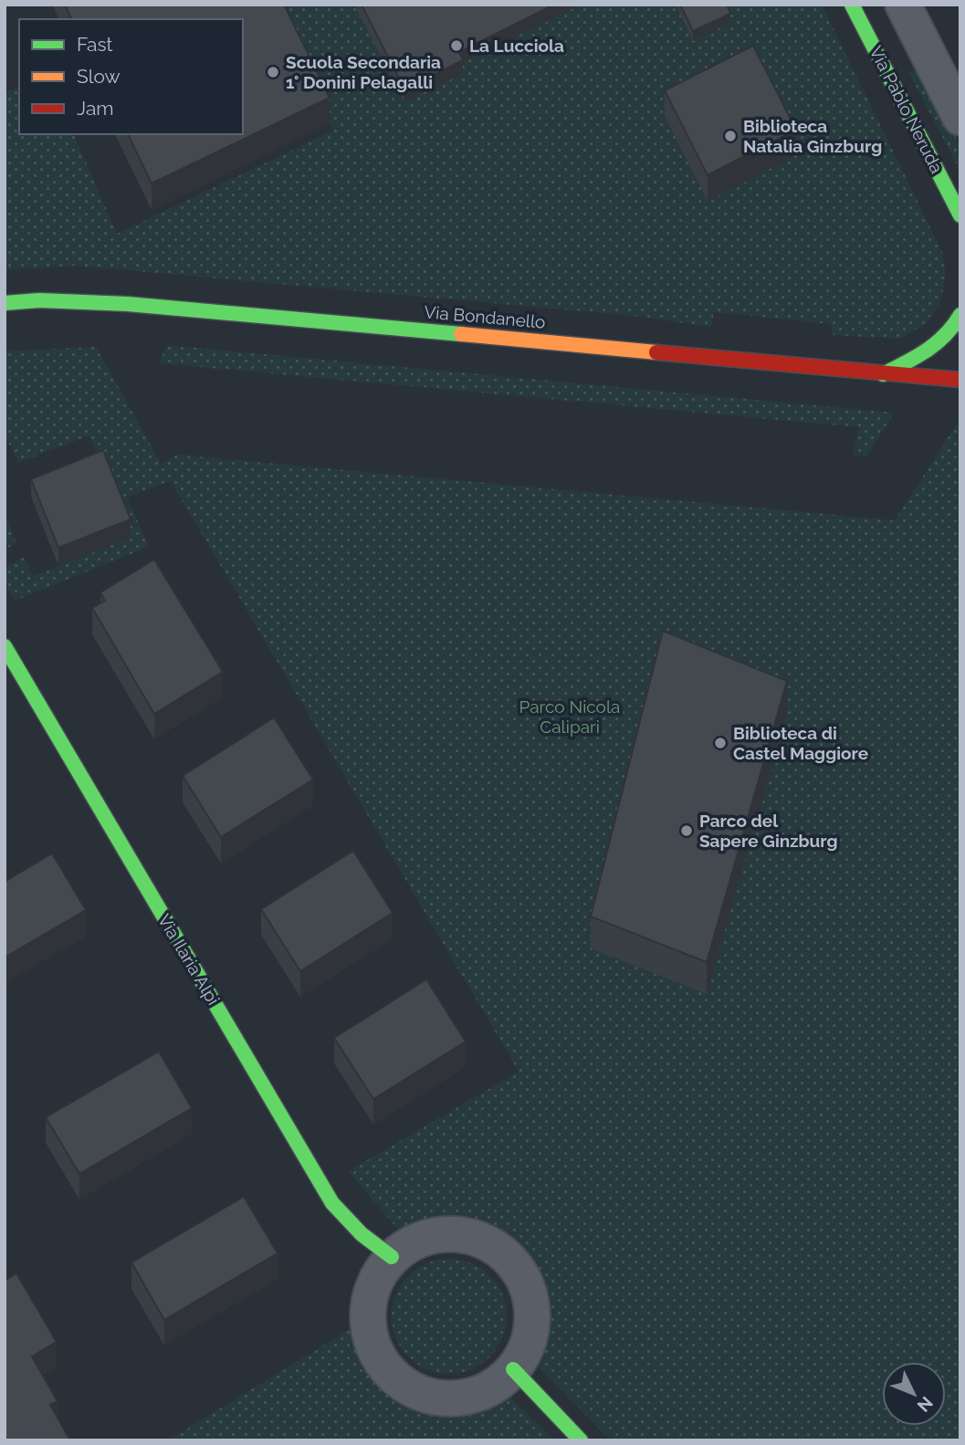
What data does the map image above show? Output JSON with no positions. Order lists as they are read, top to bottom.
{
  "streets": {
    "street": ["Via Pablo Neruda", "Via Bondanello", "Via Ilaria Alpi"]
  },
  "parks": ["Parco Nicola Calipari"],
  "places": [
    "La Lucciola",
    "Scuola Secondaria 1° Donini Pelagalli",
    "Biblioteca Natalia Ginzburg",
    "Biblioteca di Castel Maggiore",
    "Parco del Sapere Ginzburg"
  ],
  "legend": ["Fast", "Slow", "Jam"],
  "north": "bottom right"
}
